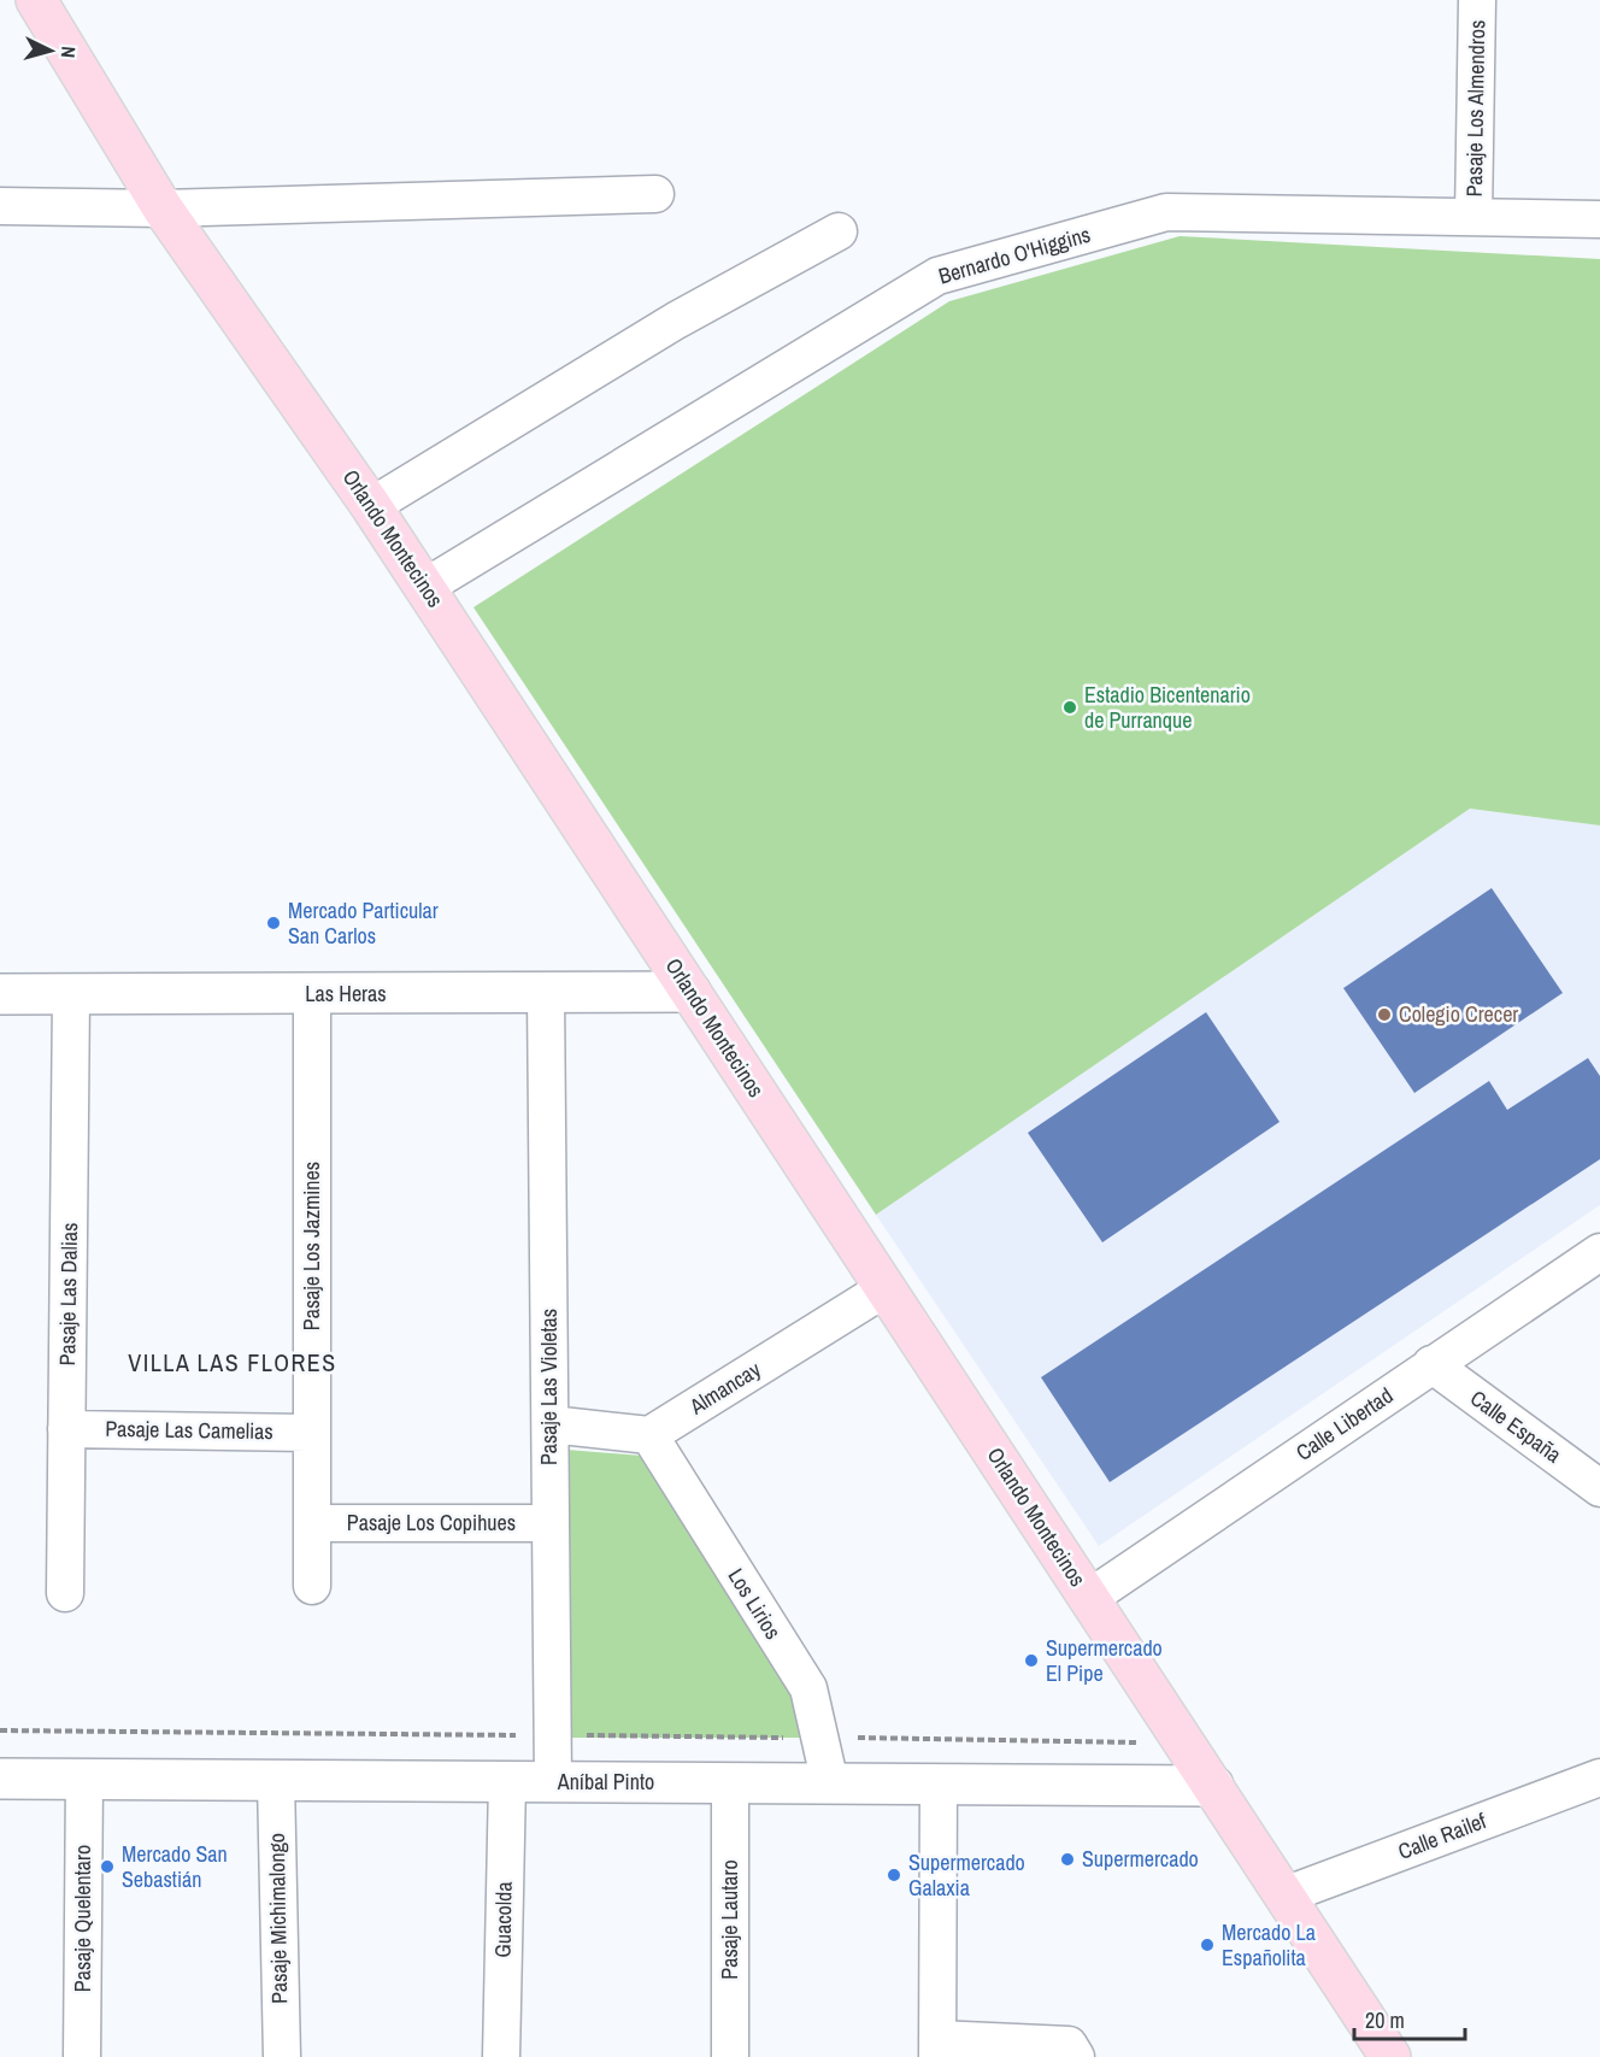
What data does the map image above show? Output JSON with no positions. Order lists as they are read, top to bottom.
{
  "streets": {
    "main road": ["Orlando Montecinos", "Las Heras", "Aníbal Pinto"],
    "street": [
      "Pasaje Los Almendros",
      "Bernardo O'Higgins",
      "Pasaje Los Jazmines",
      "Pasaje Las Dalias",
      "Pasaje Las Violetas",
      "Almancay",
      "Calle Libertad",
      "Calle España",
      "Pasaje Las Camelias",
      "Pasaje Los Copihues",
      "Los Lirios",
      "Calle Railef",
      "Pasaje Quelentaro",
      "Pasaje Michimalongo",
      "Guacolda",
      "Pasaje Lautaro"
    ]
  },
  "crossings": [
    ["Pasaje Los Almendros", "Bernardo O'Higgins"],
    ["Bernardo O'Higgins", "Orlando Montecinos"],
    ["Orlando Montecinos", "Las Heras"],
    ["Orlando Montecinos", "Almancay"],
    ["Orlando Montecinos", "Calle Libertad"],
    ["Orlando Montecinos", "Aníbal Pinto"],
    ["Orlando Montecinos", "Calle Railef"],
    ["Las Heras", "Pasaje Los Jazmines"],
    ["Las Heras", "Pasaje Las Dalias"],
    ["Las Heras", "Pasaje Las Violetas"],
    ["Pasaje Los Jazmines", "Pasaje Las Camelias"],
    ["Pasaje Los Jazmines", "Pasaje Los Copihues"],
    ["Pasaje Las Dalias", "Pasaje Las Camelias"],
    ["Pasaje Las Violetas", "Pasaje Los Copihues"],
    ["Pasaje Las Violetas", "Aníbal Pinto"],
    ["Almancay", "Los Lirios"],
    ["Calle Libertad", "Calle España"],
    ["Los Lirios", "Aníbal Pinto"],
    ["Aníbal Pinto", "Pasaje Quelentaro"],
    ["Aníbal Pinto", "Pasaje Michimalongo"],
    ["Aníbal Pinto", "Guacolda"],
    ["Aníbal Pinto", "Pasaje Lautaro"]
  ],
  "districts": ["VILLA LAS FLORES"],
  "places": [
    "Estadio Bicentenario de Purranque",
    "Mercado Particular San Carlos",
    "Colegio Crecer",
    "Supermercado El Pipe",
    "Supermercado",
    "Mercado San Sebastián",
    "Supermercado Galaxia",
    "Mercado La Españolita"
  ],
  "scale_bar": "20 m",
  "north": "right"
}
